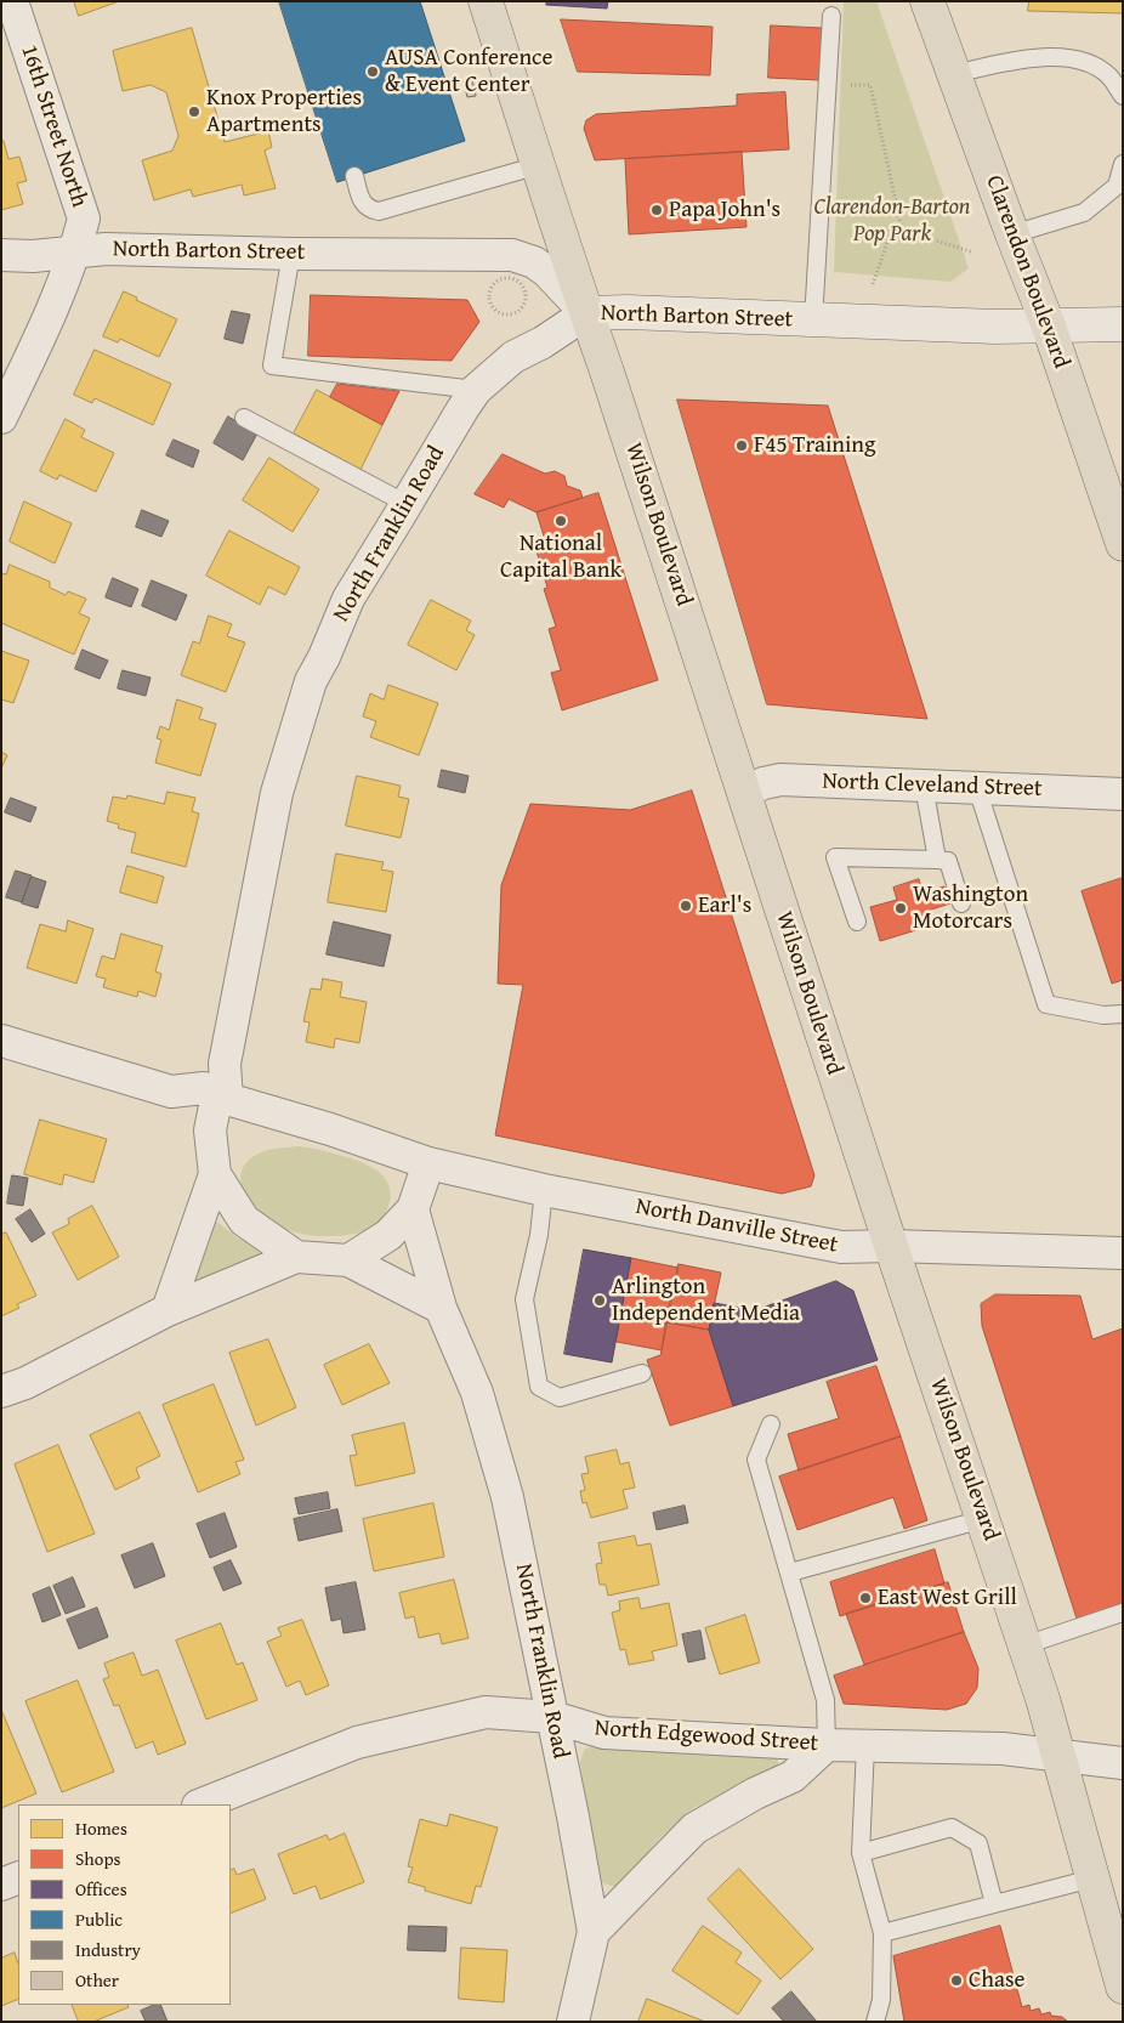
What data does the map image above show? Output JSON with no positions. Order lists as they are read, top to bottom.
{
  "streets": {
    "main road": ["Clarendon Boulevard", "Wilson Boulevard"],
    "street": [
      "16th Street North",
      "North Barton Street",
      "North Franklin Road",
      "North Cleveland Street",
      "North Danville Street",
      "North Edgewood Street"
    ]
  },
  "crossings": [
    ["16th Street North", "North Barton Street"],
    ["North Barton Street", "Clarendon Boulevard"],
    ["North Barton Street", "Wilson Boulevard"],
    ["North Barton Street", "North Franklin Road"],
    ["Wilson Boulevard", "North Franklin Road"],
    ["Wilson Boulevard", "North Cleveland Street"],
    ["Wilson Boulevard", "North Danville Street"],
    ["Wilson Boulevard", "North Edgewood Street"],
    ["North Franklin Road", "North Danville Street"],
    ["North Franklin Road", "North Edgewood Street"]
  ],
  "parks": ["Clarendon-Barton Pop Park"],
  "places": [
    "AUSA Conference & Event Center",
    "Knox Properties Apartments",
    "Papa John's",
    "F45 Training",
    "National Capital Bank",
    "Earl's",
    "Washington Motorcars",
    "Arlington Independent Media",
    "East West Grill",
    "Chase"
  ],
  "legend": [
    "Homes",
    "Shops",
    "Offices",
    "Public",
    "Industry",
    "Other"
  ]
}
